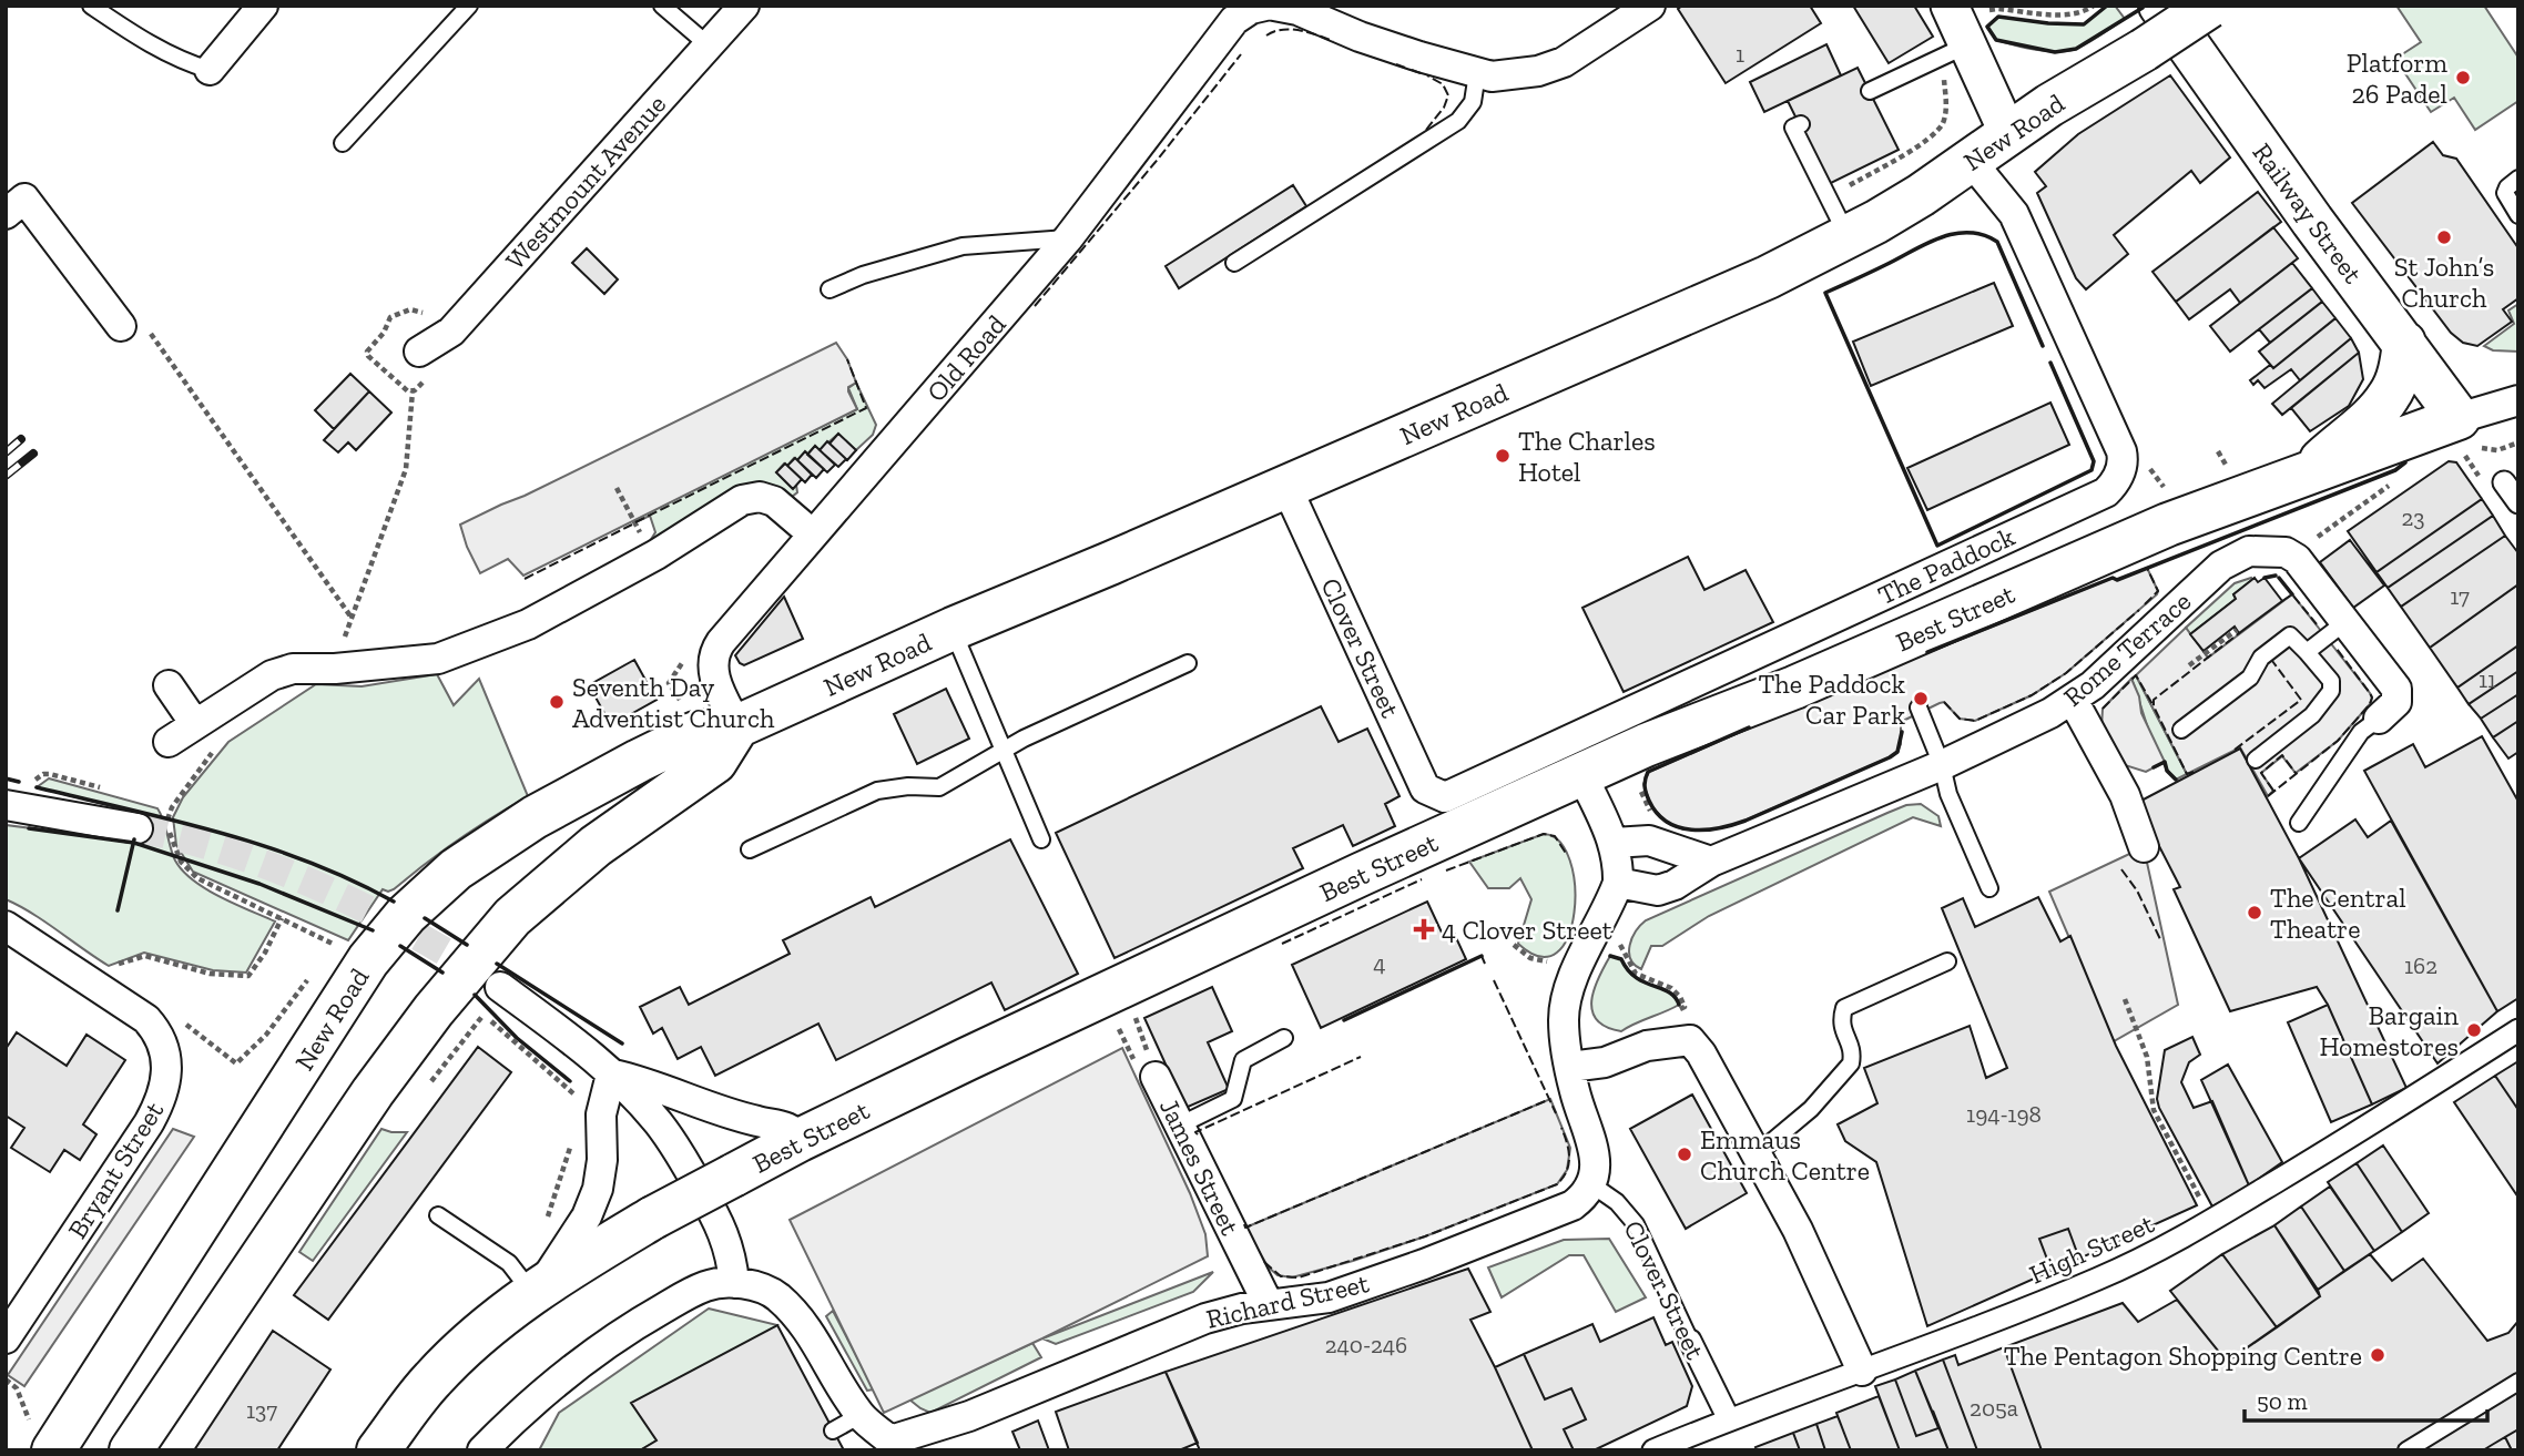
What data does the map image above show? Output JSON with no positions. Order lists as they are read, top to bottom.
{
  "streets": {
    "main road": ["New Road", "Railway Street", "Best Street"],
    "street": [
      "Westmount Avenue",
      "Old Road",
      "The Paddock",
      "Clover Street",
      "Rome Terrace",
      "James Street",
      "Bryant Street",
      "High Street",
      "Richard Street"
    ]
  },
  "crossings": [
    ["New Road", "Old Road"],
    ["New Road", "Clover Street"],
    ["Railway Street", "Best Street"],
    ["The Paddock", "Clover Street"],
    ["Clover Street", "High Street"],
    ["Clover Street", "Richard Street"],
    ["James Street", "Richard Street"]
  ],
  "places": {
    "other": [
      "Platform 26 Padel",
      "St John’s Church",
      "The Charles Hotel",
      "The Paddock Car Park",
      "Seventh Day Adventist Church",
      "The Central Theatre",
      "Bargain Homestores",
      "Emmaus Church Centre",
      "The Pentagon Shopping Centre"
    ],
    "health": ["4 Clover Street"]
  },
  "house_numbers": [
    "1",
    "23",
    "17",
    "11",
    "4",
    "162",
    "194-198",
    "240-246",
    "205a",
    "137"
  ],
  "scale_bar": "50 m"
}
